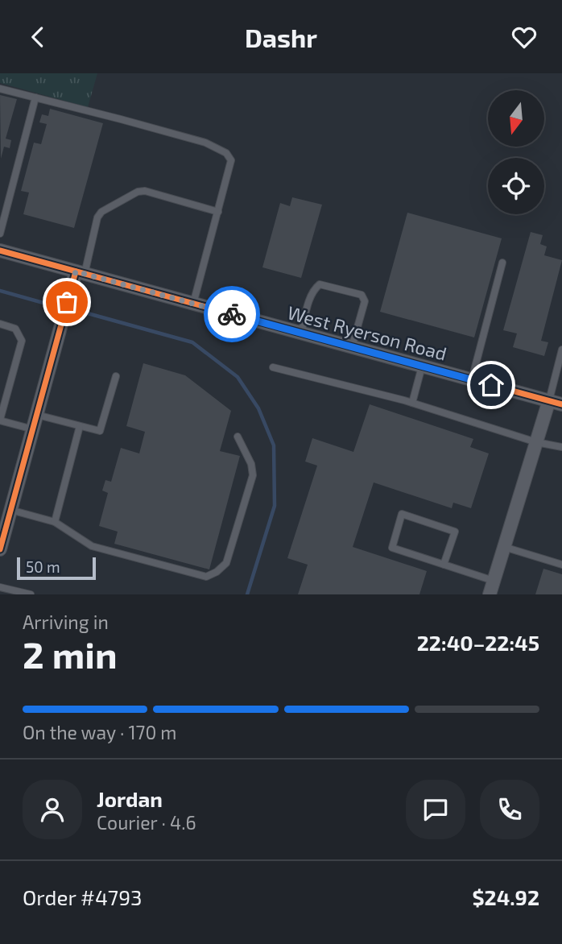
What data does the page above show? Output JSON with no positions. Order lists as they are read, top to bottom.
{
  "streets": {
    "street": ["West Ryerson Road"]
  },
  "scale_bar": "50 m",
  "north": "bottom",
  "page": {
    "header": "Dashr",
    "scale": "50 m",
    "heading": ["2 min", "Arriving in", "22:40–22:45"],
    "panel": [
      "Jordan",
      "Courier · 4.6",
      "Order #4793",
      "$24.92"
    ],
    "bar": "On the way · 170 m"
  }
}
